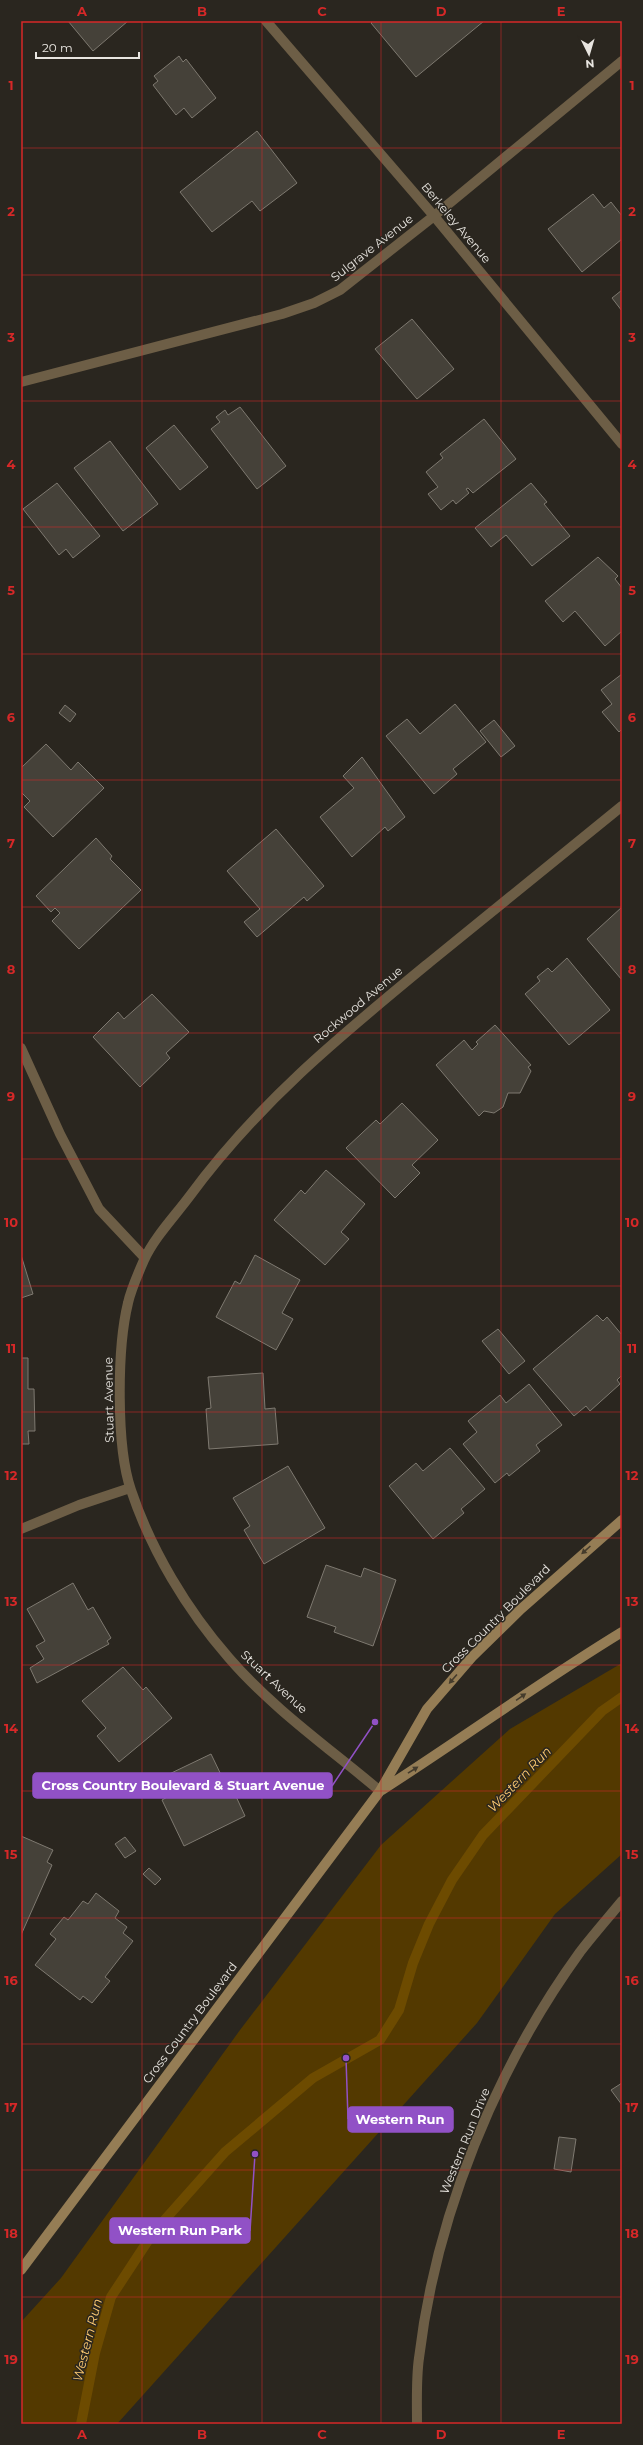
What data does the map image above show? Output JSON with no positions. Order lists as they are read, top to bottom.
{
  "streets": {
    "main road": ["Cross Country Boulevard"],
    "street": [
      "Berkeley Avenue",
      "Sulgrave Avenue",
      "Rockwood Avenue",
      "Stuart Avenue",
      "Western Run Drive"
    ]
  },
  "crossings": [
    ["Berkeley Avenue", "Sulgrave Avenue"],
    ["Rockwood Avenue", "Stuart Avenue"],
    ["Stuart Avenue", "Cross Country Boulevard"]
  ],
  "water": ["Western Run"],
  "places": ["Cross Country Boulevard & Stuart Avenue", "Western Run", "Western Run Park"],
  "scale_bar": "20 m",
  "north": "bottom",
  "grid": {
    "columns": [
      "A",
      "B",
      "C",
      "D",
      "E"
    ],
    "rows": [
      "1",
      "2",
      "3",
      "4",
      "5",
      "6",
      "7",
      "8",
      "9",
      "10",
      "11",
      "12",
      "13",
      "14",
      "15",
      "16",
      "17",
      "18",
      "19"
    ]
  }
}
